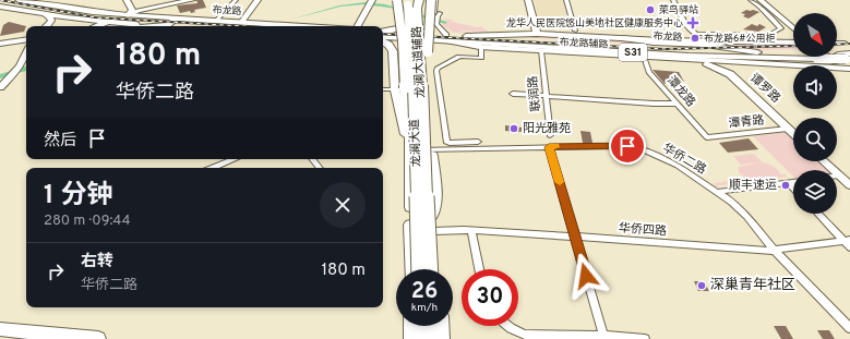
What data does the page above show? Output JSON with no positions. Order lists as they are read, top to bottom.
{
  "streets": {
    "highway": ["龙澜大道"],
    "main road": [
      "布龙路",
      "布龙路辅路",
      "S31",
      "龙澜大道辅路",
      "谭罗路"
    ],
    "street": [
      "潭龙路",
      "联润路",
      "潭青路",
      "华侨二路",
      "华侨四路"
    ]
  },
  "crossings": [
    ["布龙路", "布龙路辅路"],
    ["布龙路", "龙澜大道辅路"],
    ["布龙路辅路", "潭龙路"],
    ["布龙路辅路", "联润路"],
    ["龙澜大道辅路", "龙澜大道"],
    ["龙澜大道辅路", "华侨二路"],
    ["谭罗路", "潭青路"],
    ["潭龙路", "潭青路"],
    ["华侨二路", "华侨四路"]
  ],
  "places": {
    "other": [
      "菜鸟驿站",
      "布龙路6#公用柜",
      "阳光雅苑",
      "顺丰速运",
      "深巢青年社区"
    ],
    "health": ["龙华人民医院悠山美地社区健康服务中心"]
  },
  "north": "bottom right",
  "page": {
    "turn": ["180 m", "华侨二路"],
    "then": "然后",
    "heading": ["1 分钟", "280 m · 09:44"],
    "list": [
      {
        "name": "右转",
        "note": "华侨二路",
        "value": "180 m"
      }
    ],
    "speed": "26 km/h",
    "limit": "30"
  }
}
